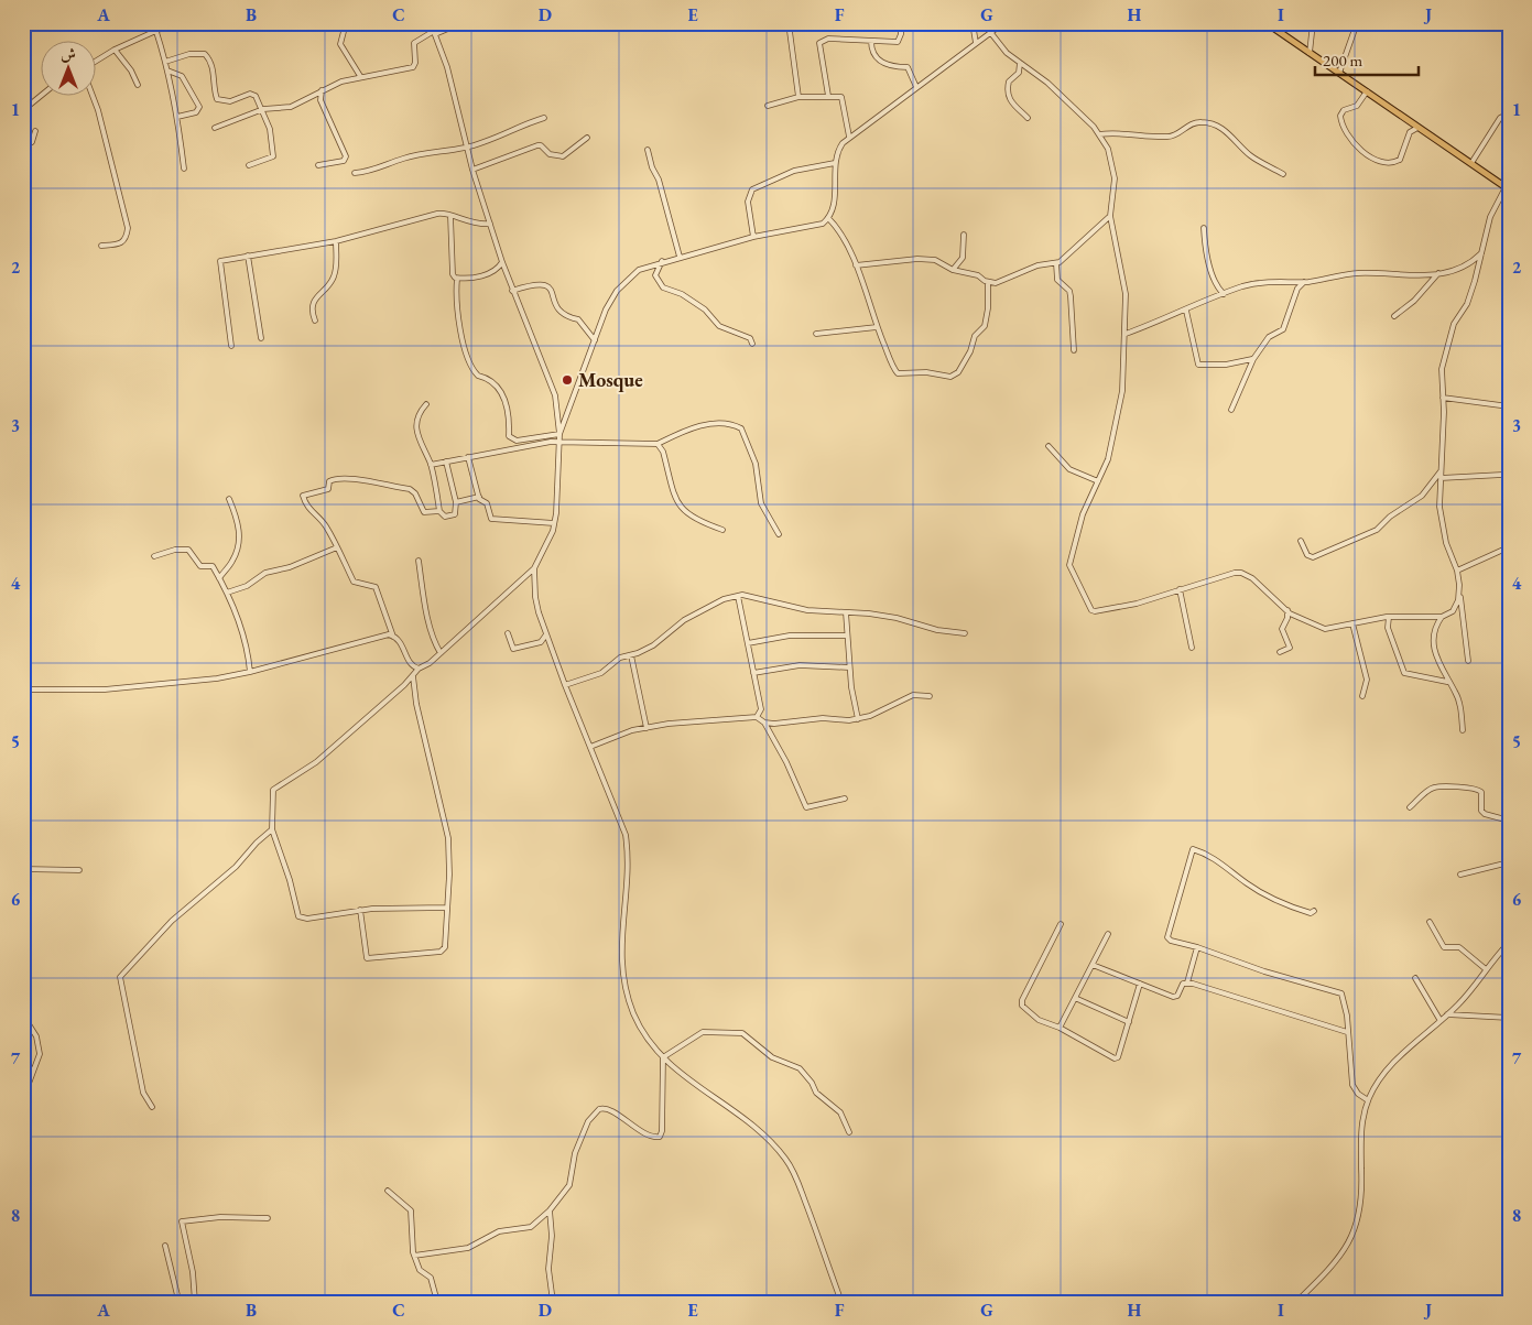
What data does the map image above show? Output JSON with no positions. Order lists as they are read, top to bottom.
{
  "places": ["Mosque"],
  "scale_bar": "200 m",
  "north": "top",
  "grid": {
    "columns": [
      "A",
      "B",
      "C",
      "D",
      "E",
      "F",
      "G",
      "H",
      "I",
      "J"
    ],
    "rows": [
      "1",
      "2",
      "3",
      "4",
      "5",
      "6",
      "7",
      "8"
    ]
  }
}
